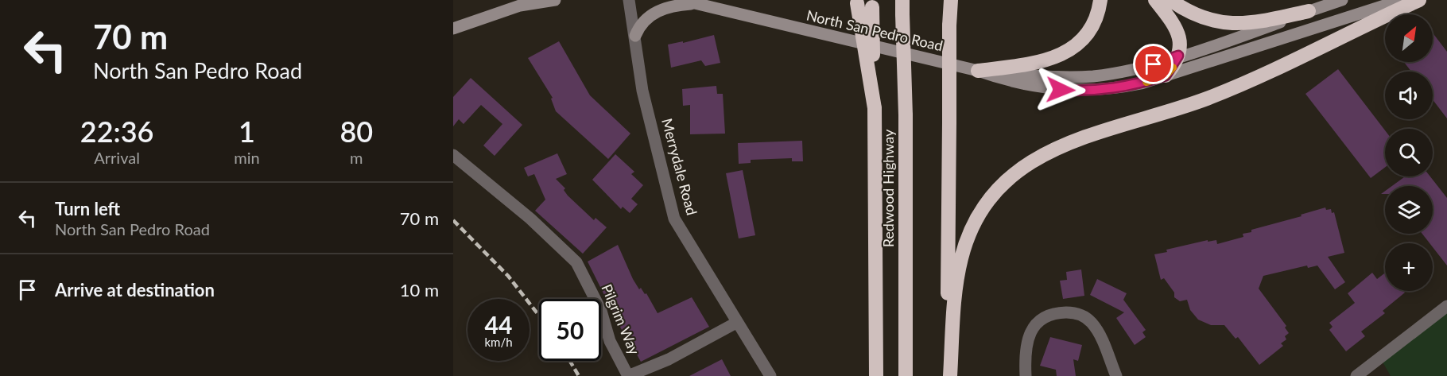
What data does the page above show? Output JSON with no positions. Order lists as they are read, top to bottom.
{
  "streets": {
    "highway": ["Redwood Highway"],
    "main road": ["North San Pedro Road"],
    "street": ["Merrydale Road", "Pilgrim Way"]
  },
  "crossings": [
    ["Merrydale Road", "Pilgrim Way"]
  ],
  "north": "top right",
  "page": {
    "turn": ["70 m", "North San Pedro Road"],
    "map_buttons": "+",
    "eta": [
      "22:36",
      "Arrival",
      "1",
      "min",
      "80",
      "m"
    ],
    "list": [
      {
        "name": "Turn left",
        "note": "North San Pedro Road",
        "value": "70 m"
      },
      {
        "name": "Arrive at destination",
        "value": "10 m"
      }
    ],
    "speed": "44 km/h",
    "limit": "50"
  }
}
